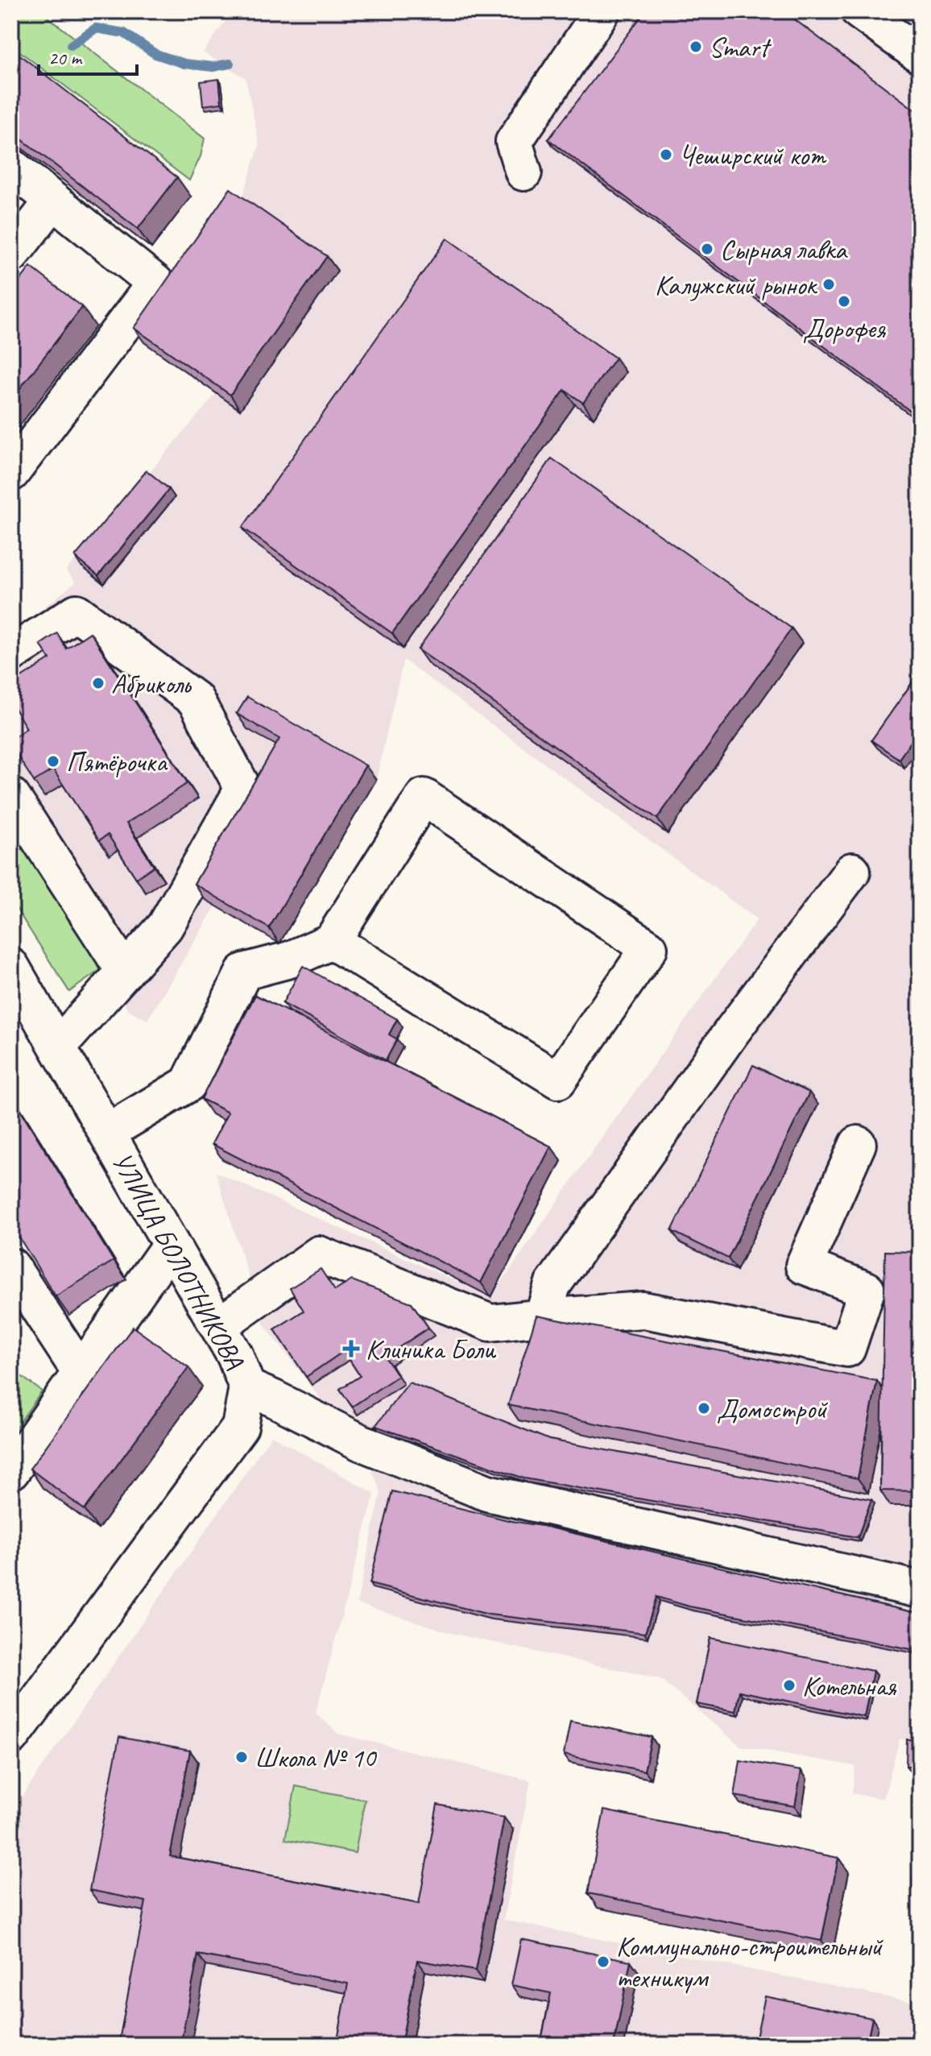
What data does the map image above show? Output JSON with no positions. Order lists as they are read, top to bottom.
{
  "streets": {
    "street": ["УЛИЦА БОЛОТНИКОВА"]
  },
  "places": {
    "other": [
      "Smart",
      "Чеширский кот",
      "Сырная лавка",
      "Калужский рынок",
      "Дорофея",
      "Абриколь",
      "Пятёрочка",
      "Домострой",
      "Котельная",
      "Школа № 10",
      "Коммунально-строительный техникум"
    ],
    "health": ["Клиника Боли"]
  },
  "scale_bar": "20 m"
}
